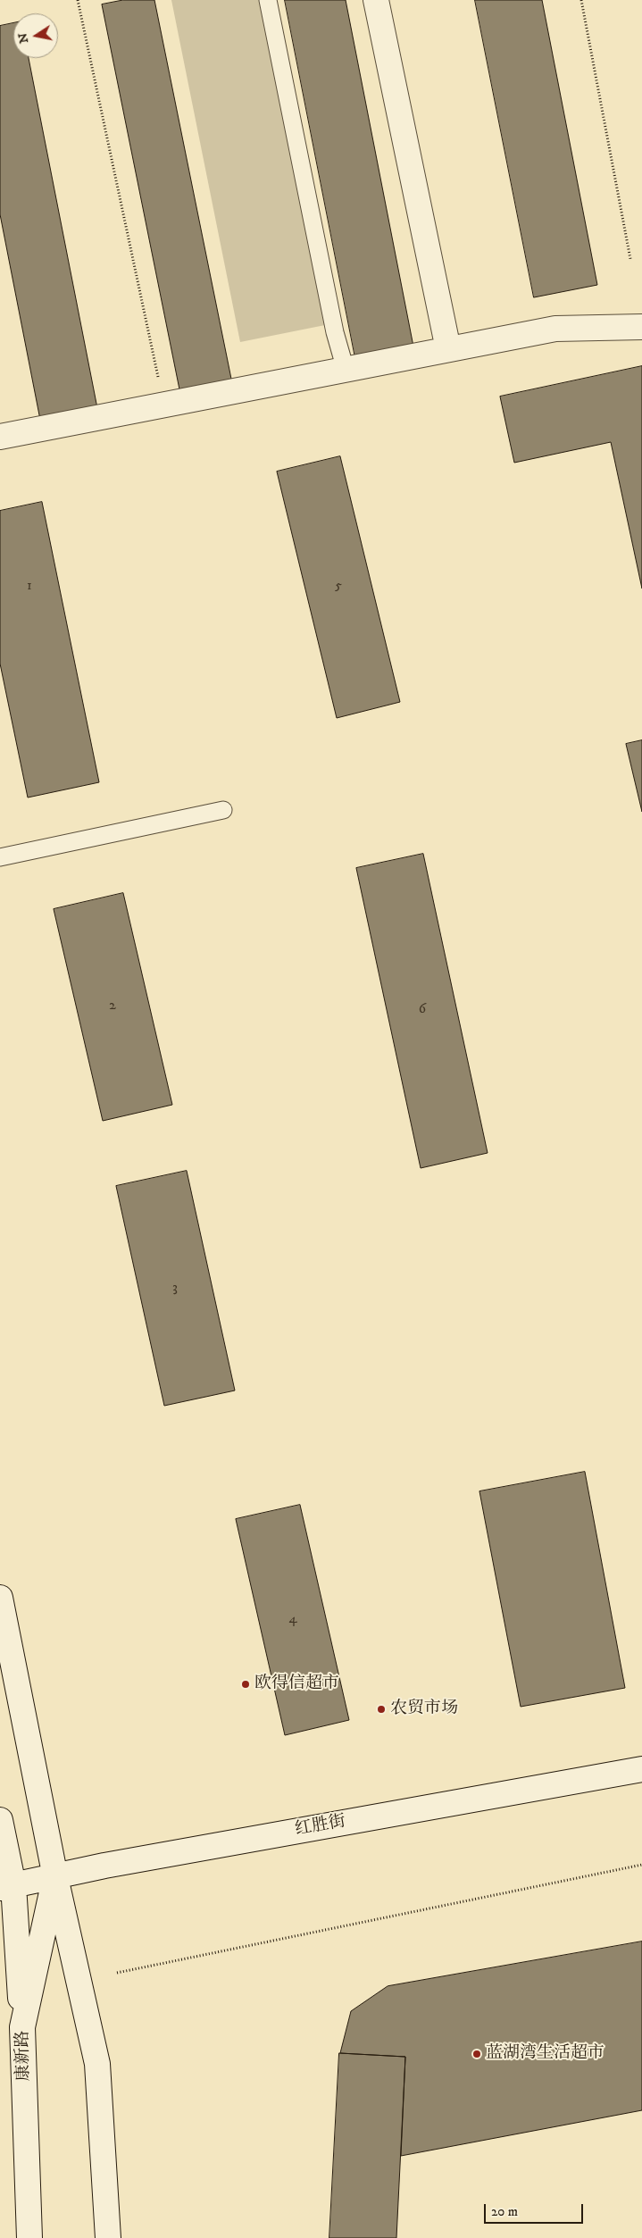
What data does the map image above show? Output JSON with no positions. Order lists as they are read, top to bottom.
{
  "streets": {
    "street": ["红胜街", "康新路"]
  },
  "crossings": [
    ["红胜街", "康新路"]
  ],
  "places": ["欧得信超市", "农贸市场", "蓝湖湾生活超市"],
  "house_numbers": [
    "1",
    "5",
    "2",
    "6",
    "3",
    "4"
  ],
  "scale_bar": "20 m",
  "north": "left"
}
